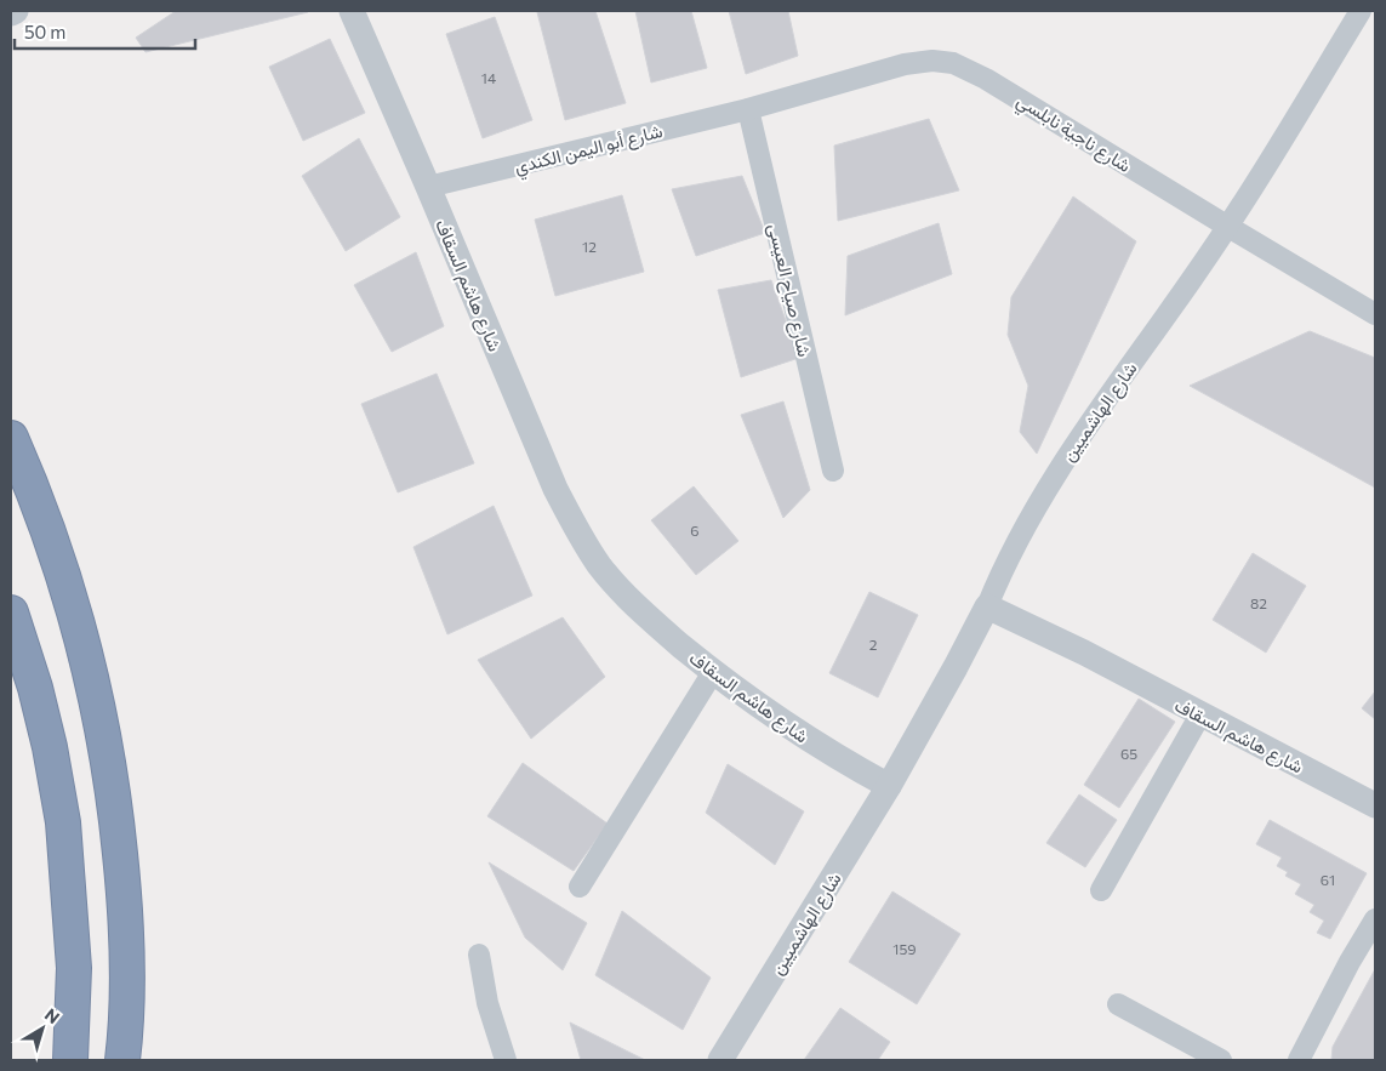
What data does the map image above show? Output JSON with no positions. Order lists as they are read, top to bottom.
{
  "streets": {
    "street": [
      "شارع ناجية نابلسي",
      "شارع أبو اليمن الكندي",
      "شارع هاشم السقاف",
      "شارع صياح العيسى",
      "شارع الهاشميين"
    ]
  },
  "crossings": [
    ["شارع ناجية نابلسي", "شارع أبو اليمن الكندي"],
    ["شارع ناجية نابلسي", "شارع صياح العيسى"],
    ["شارع ناجية نابلسي", "شارع الهاشميين"],
    ["شارع أبو اليمن الكندي", "شارع هاشم السقاف"],
    ["شارع أبو اليمن الكندي", "شارع صياح العيسى"],
    ["شارع هاشم السقاف", "شارع الهاشميين"]
  ],
  "house_numbers": [
    "14",
    "12",
    "6",
    "82",
    "2",
    "65",
    "61",
    "159"
  ],
  "scale_bar": "50 m",
  "north": "top right"
}
